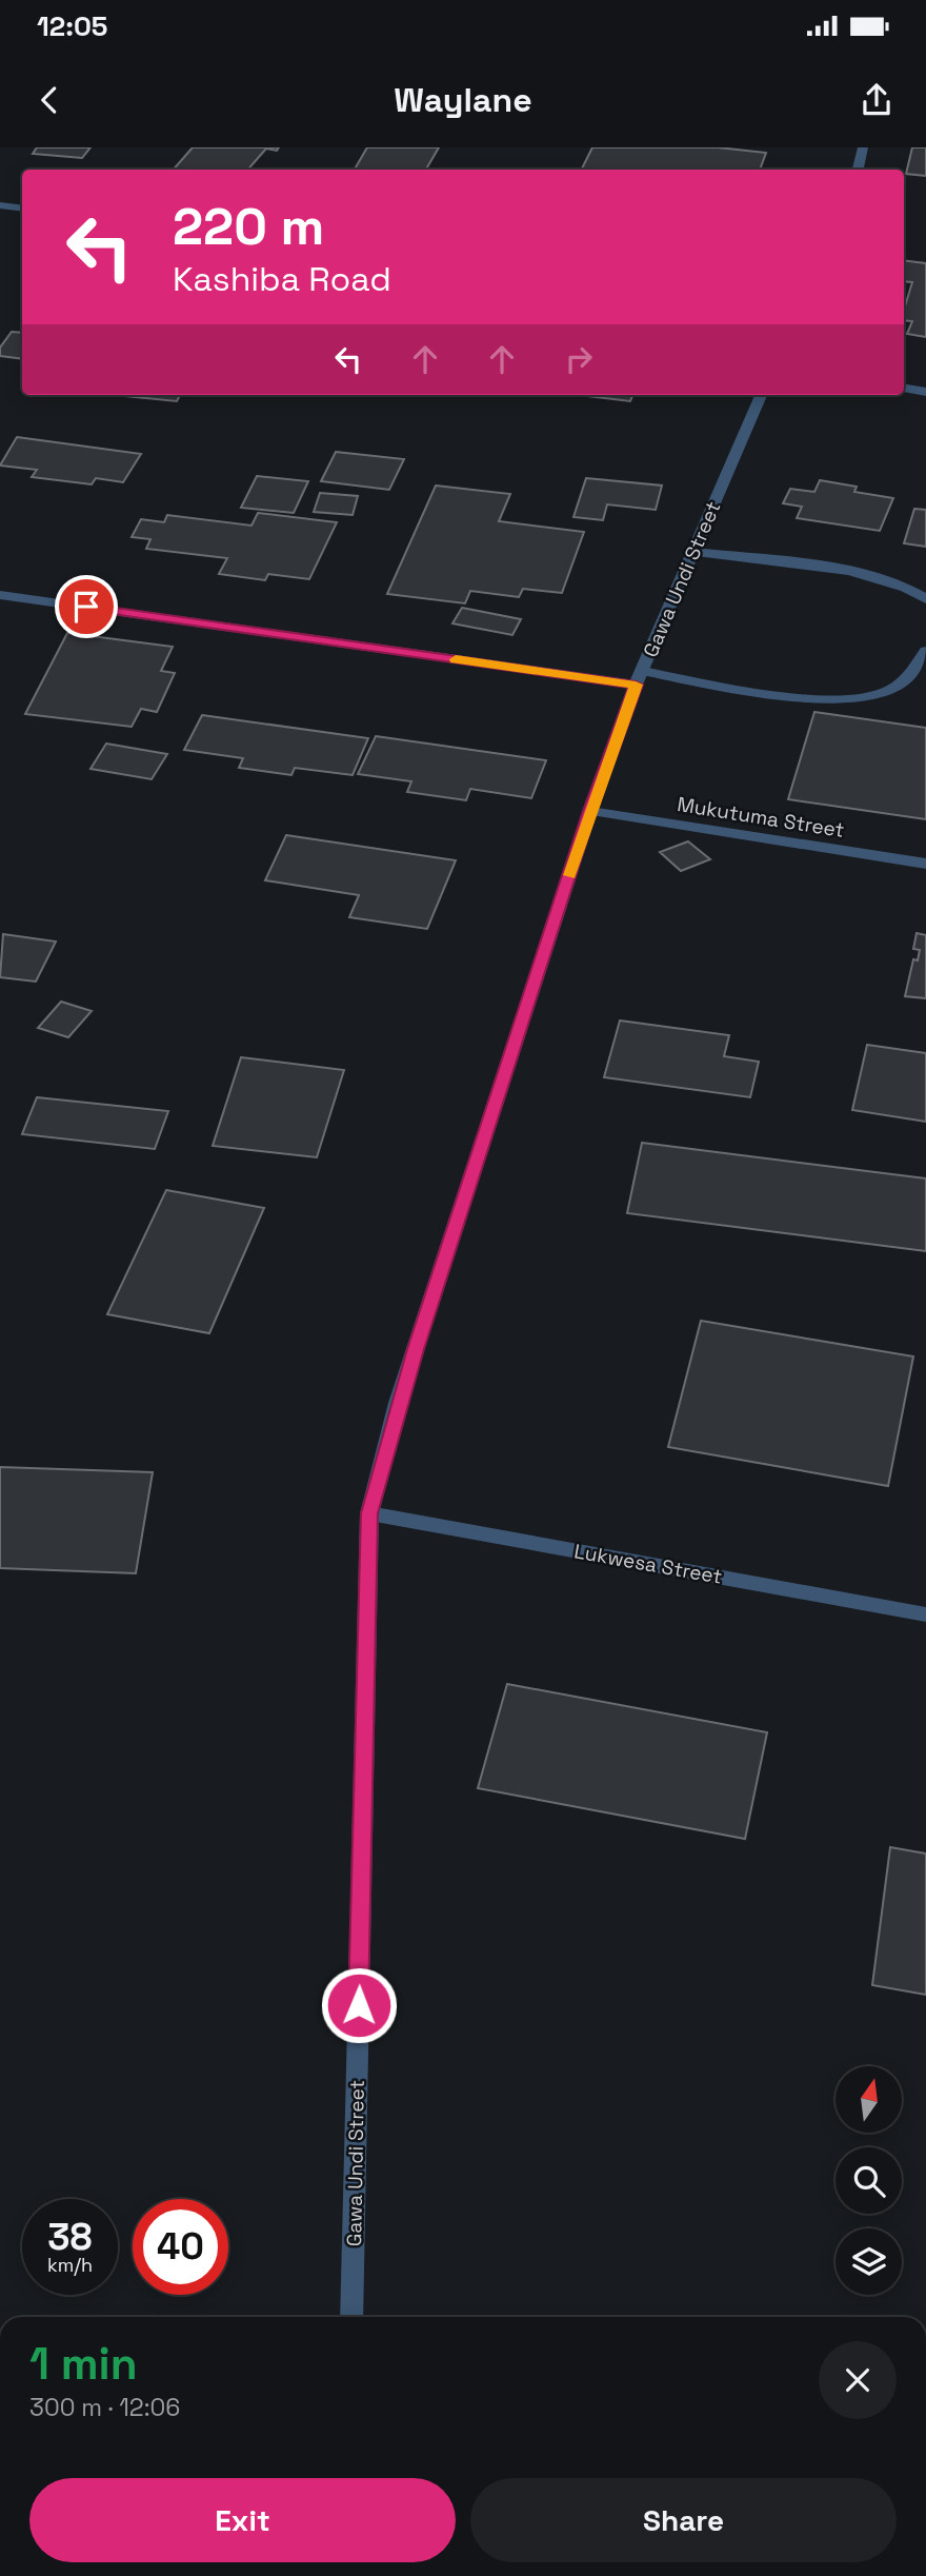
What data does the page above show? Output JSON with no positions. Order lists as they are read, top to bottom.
{
  "streets": {
    "street": ["Gawa Undi Street", "Mukutuma Street", "Lukwesa Street"]
  },
  "crossings": [
    ["Gawa Undi Street", "Mukutuma Street"],
    ["Gawa Undi Street", "Lukwesa Street"]
  ],
  "north": "top",
  "page": {
    "status": "12:05",
    "header": "Waylane",
    "turn": ["220 m", "Kashiba Road"],
    "speed": "38 km/h",
    "limit": "40",
    "heading": ["1 min", "300 m · 12:06"],
    "buttons": ["Exit", "Share"]
  }
}
